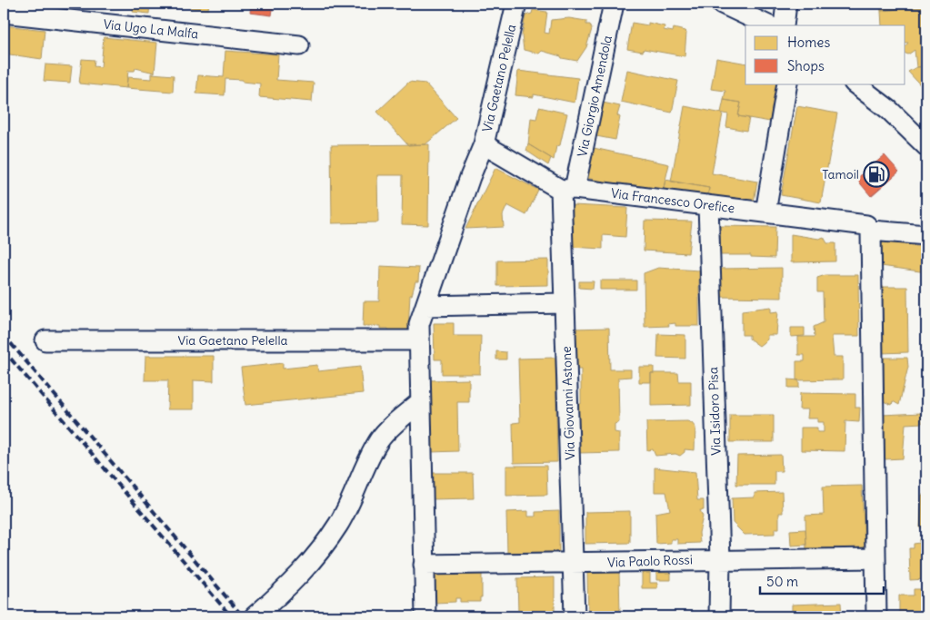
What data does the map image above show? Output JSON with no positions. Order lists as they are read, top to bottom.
{
  "streets": {
    "street": [
      "Via Ugo La Malfa",
      "Via Gaetano Pelella",
      "Via Giorgio Amendola",
      "Via Francesco Orefice",
      "Via Giovanni Astone",
      "Via Isidoro Pisa",
      "Via Paolo Rossi"
    ]
  },
  "crossings": [
    ["Via Gaetano Pelella", "Via Francesco Orefice"],
    ["Via Gaetano Pelella", "Via Paolo Rossi"],
    ["Via Giorgio Amendola", "Via Francesco Orefice"],
    ["Via Giorgio Amendola", "Via Giovanni Astone"],
    ["Via Francesco Orefice", "Via Giovanni Astone"],
    ["Via Francesco Orefice", "Via Isidoro Pisa"],
    ["Via Giovanni Astone", "Via Paolo Rossi"],
    ["Via Isidoro Pisa", "Via Paolo Rossi"]
  ],
  "places": {
    "fuel station": ["Tamoil"]
  },
  "legend": ["Homes", "Shops"],
  "scale_bar": "50 m"
}
